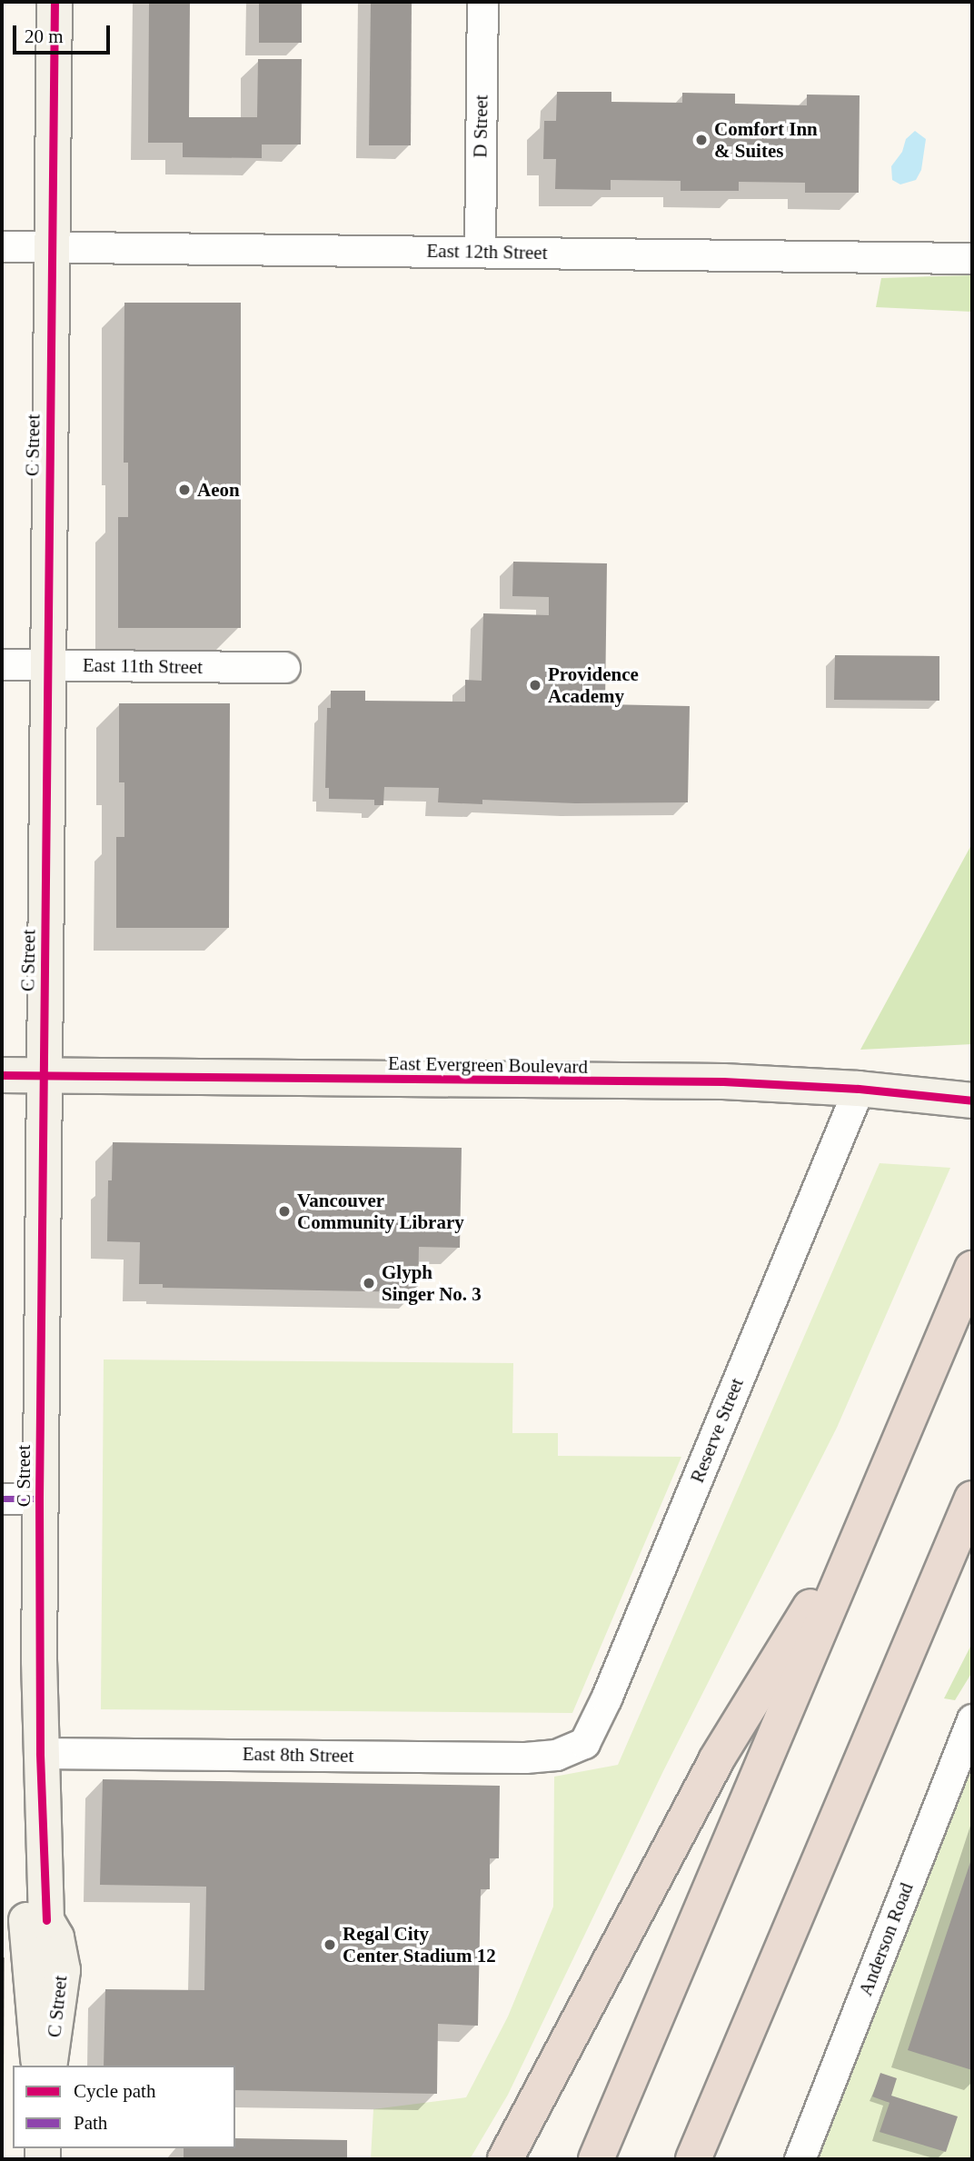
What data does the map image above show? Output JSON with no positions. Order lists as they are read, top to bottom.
{
  "streets": {
    "main road": ["C Street", "East Evergreen Boulevard"],
    "street": [
      "D Street",
      "East 12th Street",
      "East 11th Street",
      "Reserve Street",
      "East 8th Street",
      "Anderson Road"
    ]
  },
  "crossings": [
    ["D Street", "East 12th Street"],
    ["East 12th Street", "C Street"],
    ["C Street", "East 11th Street"],
    ["C Street", "East Evergreen Boulevard"],
    ["C Street", "East 8th Street"],
    ["East Evergreen Boulevard", "Reserve Street"],
    ["Reserve Street", "East 8th Street"]
  ],
  "places": [
    "Comfort Inn & Suites",
    "Aeon",
    "Providence Academy",
    "Vancouver Community Library",
    "Glyph Singer No. 3",
    "Regal City Center Stadium 12"
  ],
  "legend": ["Cycle path", "Path"],
  "scale_bar": "20 m"
}
